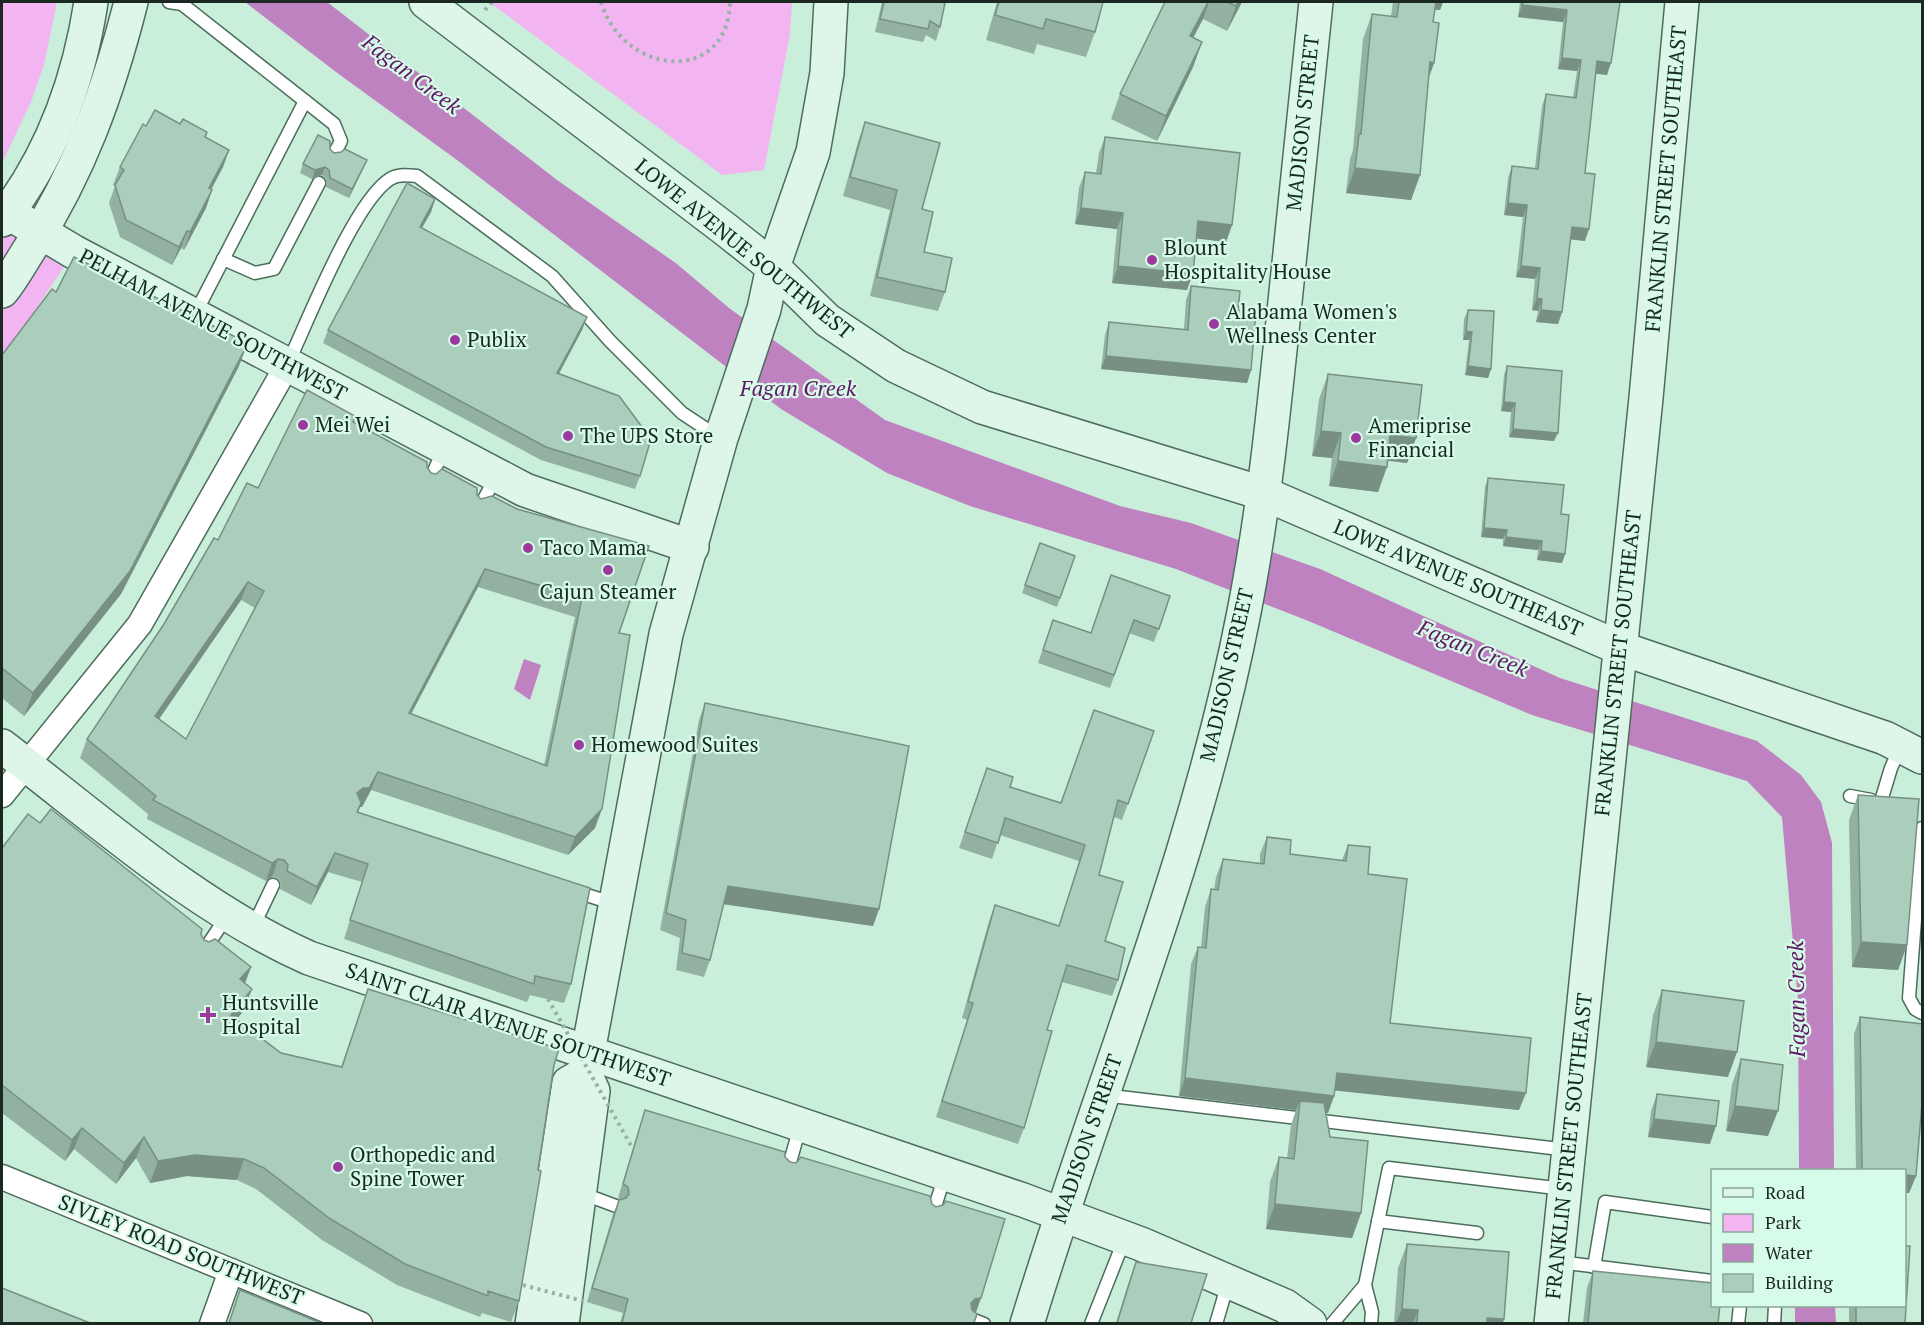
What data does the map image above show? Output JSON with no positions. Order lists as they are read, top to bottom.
{
  "streets": {
    "street": [
      "MADISON STREET",
      "FRANKLIN STREET SOUTHEAST",
      "LOWE AVENUE SOUTHWEST",
      "PELHAM AVENUE SOUTHWEST",
      "LOWE AVENUE SOUTHEAST",
      "SAINT CLAIR AVENUE SOUTHWEST",
      "SIVLEY ROAD SOUTHWEST"
    ]
  },
  "crossings": [
    ["MADISON STREET", "LOWE AVENUE SOUTHWEST"],
    ["MADISON STREET", "LOWE AVENUE SOUTHEAST"],
    ["MADISON STREET", "SAINT CLAIR AVENUE SOUTHWEST"],
    ["FRANKLIN STREET SOUTHEAST", "LOWE AVENUE SOUTHEAST"],
    ["LOWE AVENUE SOUTHWEST", "LOWE AVENUE SOUTHEAST"]
  ],
  "water": ["Fagan Creek"],
  "places": {
    "other": [
      "Blount Hospitality House",
      "Alabama Women's Wellness Center",
      "Publix",
      "Mei Wei",
      "The UPS Store",
      "Ameriprise Financial",
      "Taco Mama",
      "Cajun Steamer",
      "Homewood Suites",
      "Orthopedic and Spine Tower"
    ],
    "health": ["Huntsville Hospital"]
  },
  "legend": [
    "Road",
    "Park",
    "Water",
    "Building"
  ]
}
